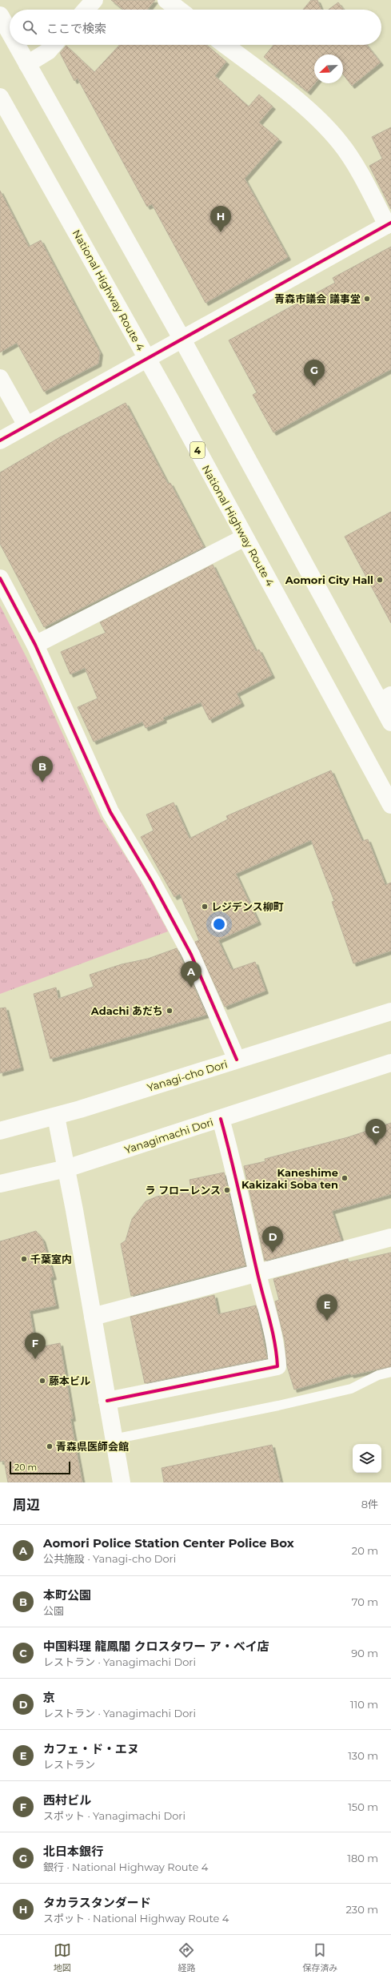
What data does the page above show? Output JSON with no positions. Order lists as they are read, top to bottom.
{
  "streets": {
    "main road": [
      "National Highway Route 4",
      "4",
      "Yanagi-cho Dori",
      "Yanagimachi Dori"
    ]
  },
  "places": [
    "青森市議会 議事堂",
    "Aomori City Hall",
    "レジデンス柳町",
    "Adachi あだち",
    "Kaneshime Kakizaki Soba ten",
    "ラ フローレンス",
    "千葉室内",
    "藤本ビル",
    "青森県医師会館"
  ],
  "scale_bar": "20 m",
  "north": "bottom left",
  "page": {
    "search": "ここで検索",
    "pins": [
      "H",
      "G",
      "B",
      "A",
      "C",
      "D",
      "E",
      "F"
    ],
    "scale": "20 m",
    "heading": ["周辺", "8件"],
    "list": [
      {
        "mark": "A",
        "name": "Aomori Police Station Center Police Box",
        "note": "公共施設 · Yanagi-cho Dori",
        "value": "20 m"
      },
      {
        "mark": "B",
        "name": "本町公園",
        "note": "公園",
        "value": "70 m"
      },
      {
        "mark": "C",
        "name": "中国料理 龍鳳閣 クロスタワー ア・ベイ店",
        "note": "レストラン · Yanagimachi Dori",
        "value": "90 m"
      },
      {
        "mark": "D",
        "name": "京",
        "note": "レストラン · Yanagimachi Dori",
        "value": "110 m"
      },
      {
        "mark": "E",
        "name": "カフェ・ド・エヌ",
        "note": "レストラン",
        "value": "130 m"
      },
      {
        "mark": "F",
        "name": "西村ビル",
        "note": "スポット · Yanagimachi Dori",
        "value": "150 m"
      },
      {
        "mark": "G",
        "name": "北日本銀行",
        "note": "銀行 · National Highway Route 4",
        "value": "180 m"
      },
      {
        "mark": "H",
        "name": "タカラスタンダード",
        "note": "スポット · National Highway Route 4",
        "value": "230 m"
      }
    ],
    "nav": ["地図", "経路", "保存済み"]
  }
}
